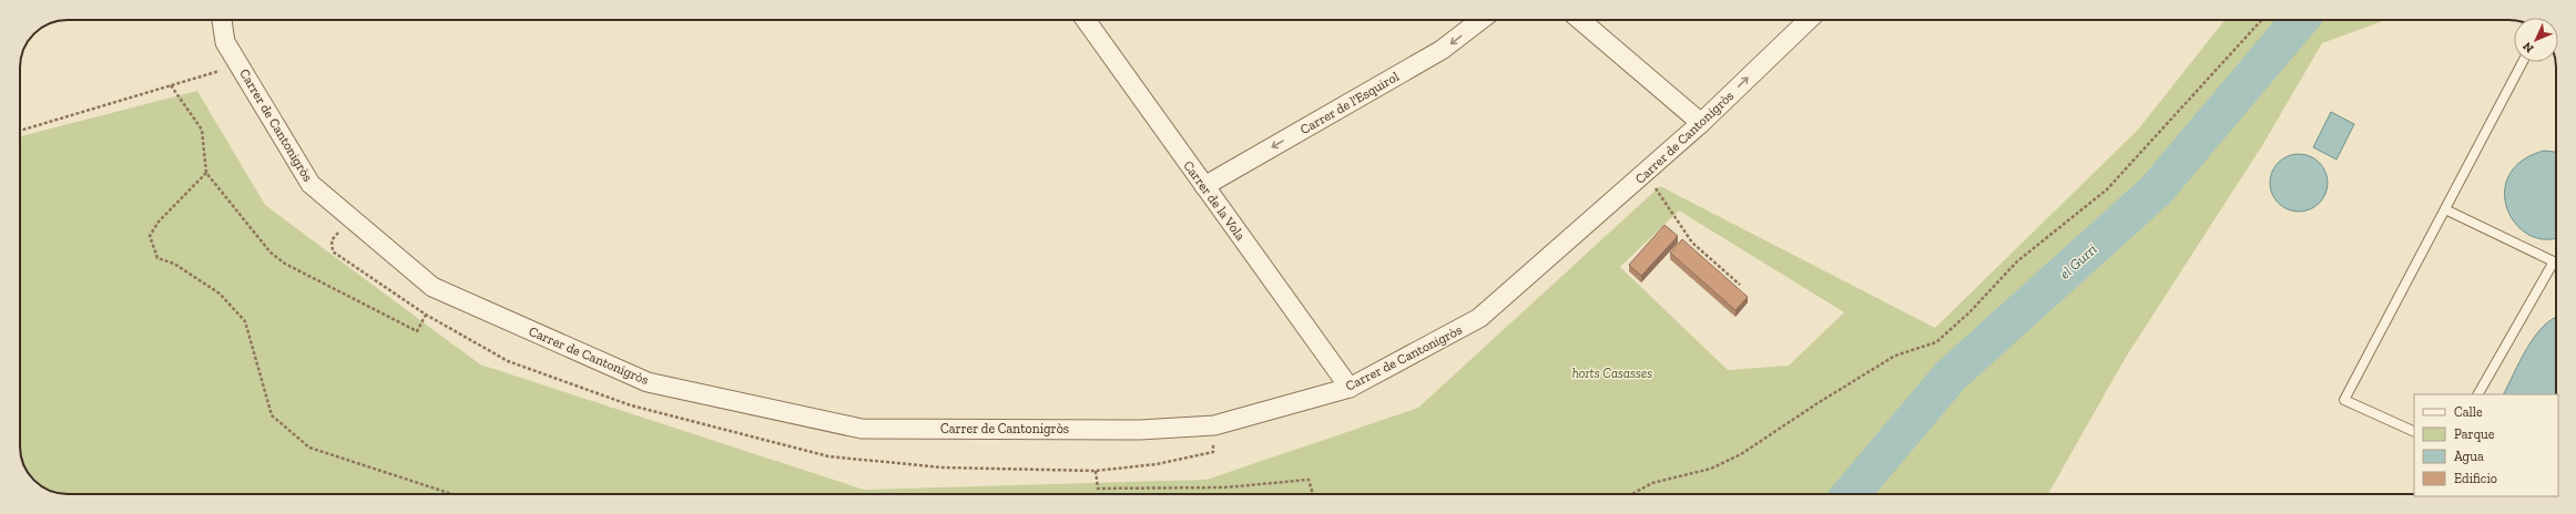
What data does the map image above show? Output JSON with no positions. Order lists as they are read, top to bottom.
{
  "streets": {
    "street": ["Carrer de l'Esquirol", "Carrer de Cantonigròs", "Carrer de la Vola"]
  },
  "crossings": [
    ["Carrer de l'Esquirol", "Carrer de la Vola"],
    ["Carrer de Cantonigròs", "Carrer de la Vola"]
  ],
  "one_way": ["Carrer de l'Esquirol"],
  "water": ["el Gurri"],
  "parks": ["horts Casasses"],
  "legend": [
    "Calle",
    "Parque",
    "Agua",
    "Edificio"
  ],
  "north": "bottom left"
}
